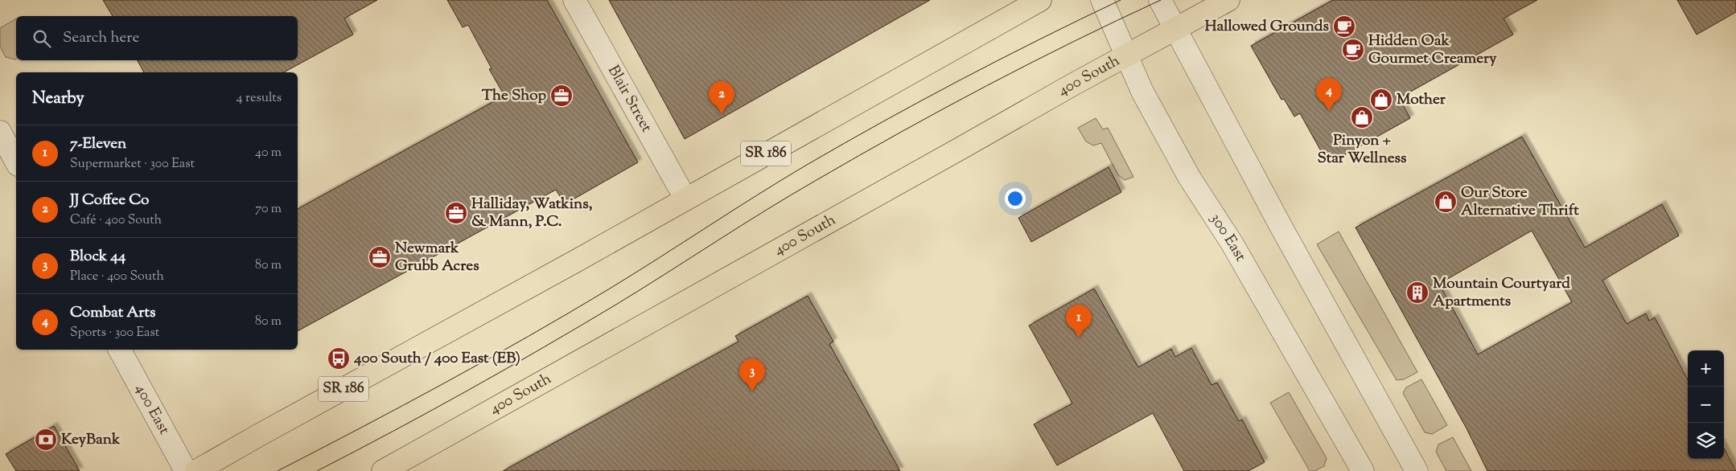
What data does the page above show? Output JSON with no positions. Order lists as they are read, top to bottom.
{
  "streets": {
    "main road": ["400 South", "SR 186"],
    "street": ["Blair Street", "300 East", "400 East"]
  },
  "crossings": [
    ["400 South", "300 East"],
    ["Blair Street", "SR 186"]
  ],
  "places": {
    "cafe": ["Hallowed Grounds", "Hidden Oak Gourmet Creamery"],
    "office": ["The Shop", "Halliday, Watkins, & Mann, P.C.", "Newmark Grubb Acres"],
    "shop": ["Mother", "Pinyon + Star Wellness", "Our Store Alternative Thrift"],
    "building": ["Mountain Courtyard Apartments"],
    "bus stop": ["400 South / 400 East (EB)"],
    "bank": ["KeyBank"]
  },
  "page": {
    "search": "Search here",
    "heading": ["Nearby", "4 results"],
    "pins": [
      "4",
      "2",
      "1",
      "3"
    ],
    "list": [
      {
        "mark": "1",
        "name": "7-Eleven",
        "note": "Supermarket · 300 East",
        "value": "40 m"
      },
      {
        "mark": "2",
        "name": "JJ Coffee Co",
        "note": "Café · 400 South",
        "value": "70 m"
      },
      {
        "mark": "3",
        "name": "Block 44",
        "note": "Place · 400 South",
        "value": "80 m"
      },
      {
        "mark": "4",
        "name": "Combat Arts",
        "note": "Sports · 300 East",
        "value": "80 m"
      }
    ],
    "map_buttons": ["+", "−"]
  }
}
